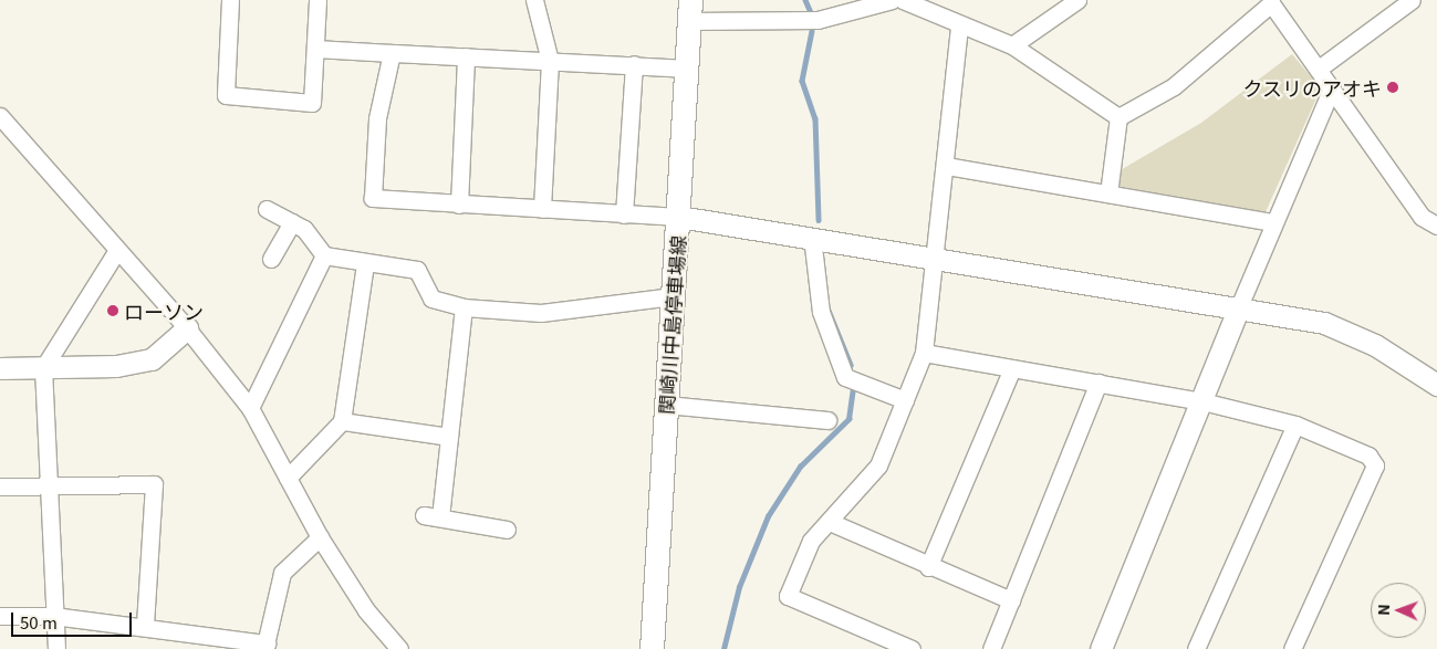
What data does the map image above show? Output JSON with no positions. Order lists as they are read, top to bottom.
{
  "streets": {
    "main road": ["関崎川中島停車場線"]
  },
  "places": ["クスリのアオキ", "ローソン"],
  "scale_bar": "50 m",
  "north": "left"
}
